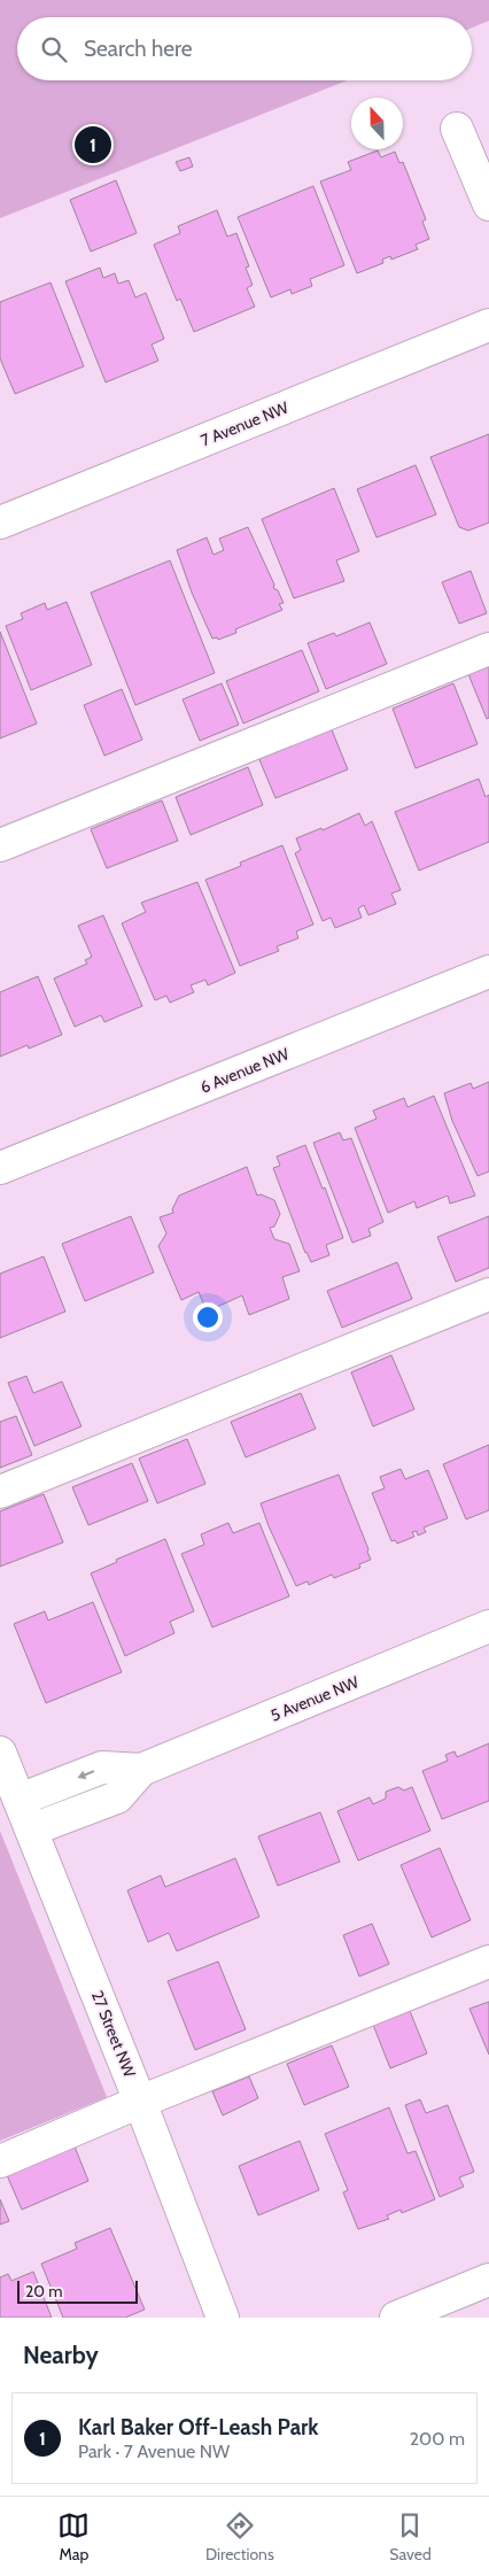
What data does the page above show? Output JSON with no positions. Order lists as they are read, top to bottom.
{
  "streets": {
    "street": [
      "7 Avenue NW",
      "6 Avenue NW",
      "5 Avenue NW",
      "27 Street NW"
    ]
  },
  "crossings": [
    ["5 Avenue NW", "27 Street NW"]
  ],
  "scale_bar": "20 m",
  "north": "top",
  "page": {
    "search": "Search here",
    "pins": "1",
    "scale": "20 m",
    "heading": "Nearby",
    "list": [
      {
        "mark": "1",
        "name": "Karl Baker Off-Leash Park",
        "note": "Park · 7 Avenue NW",
        "value": "200 m"
      }
    ],
    "nav": ["Map", "Directions", "Saved"]
  }
}
